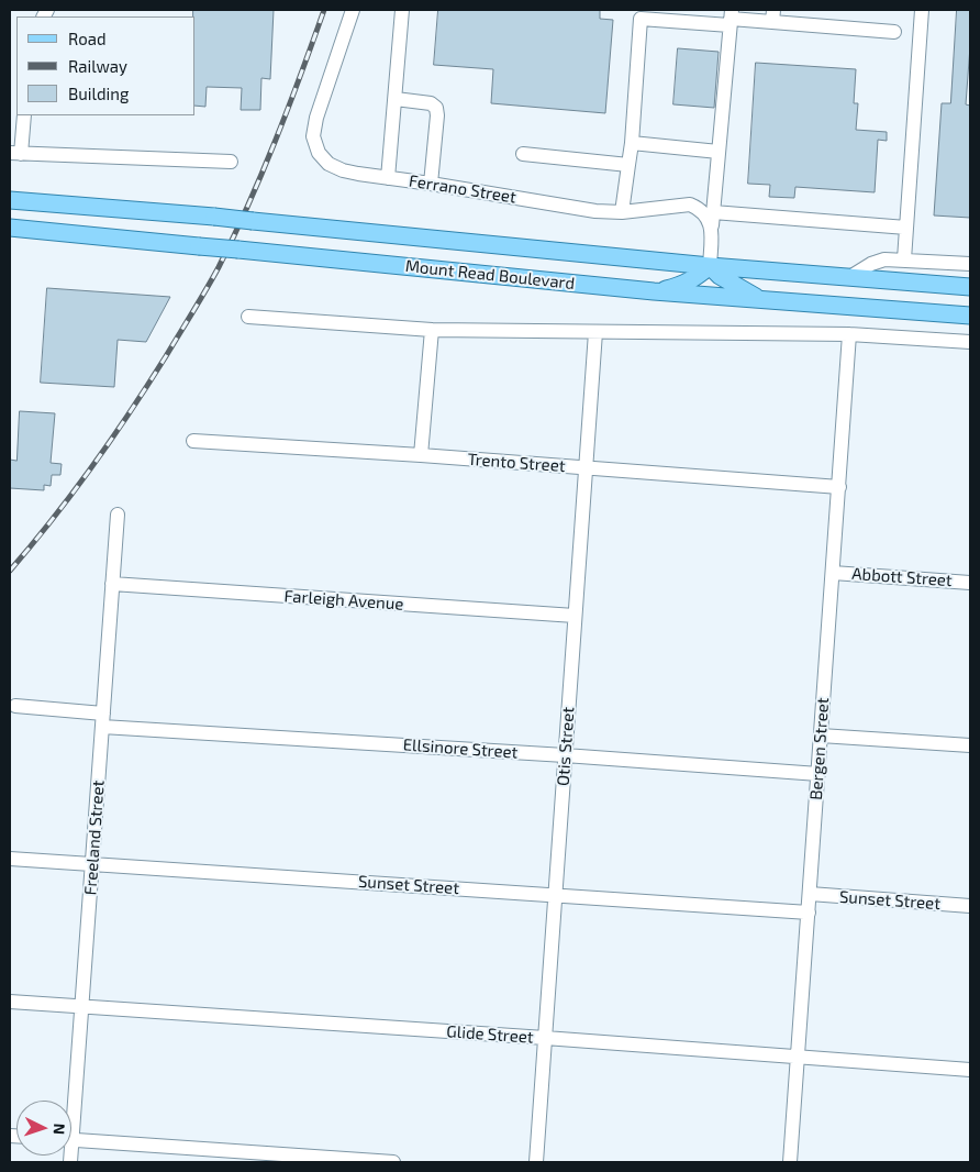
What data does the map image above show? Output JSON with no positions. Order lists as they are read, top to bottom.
{
  "streets": {
    "main road": ["Mount Read Boulevard"],
    "street": [
      "Ferrano Street",
      "Trento Street",
      "Abbott Street",
      "Farleigh Avenue",
      "Otis Street",
      "Ellsinore Street",
      "Bergen Street",
      "Freeland Street",
      "Sunset Street",
      "Glide Street"
    ]
  },
  "crossings": [
    ["Trento Street", "Otis Street"],
    ["Trento Street", "Bergen Street"],
    ["Abbott Street", "Bergen Street"],
    ["Farleigh Avenue", "Otis Street"],
    ["Farleigh Avenue", "Freeland Street"],
    ["Otis Street", "Ellsinore Street"],
    ["Otis Street", "Sunset Street"],
    ["Otis Street", "Glide Street"],
    ["Ellsinore Street", "Bergen Street"],
    ["Ellsinore Street", "Freeland Street"],
    ["Bergen Street", "Sunset Street"],
    ["Bergen Street", "Glide Street"],
    ["Freeland Street", "Sunset Street"],
    ["Freeland Street", "Glide Street"]
  ],
  "legend": ["Road", "Railway", "Building"],
  "north": "right"
}
